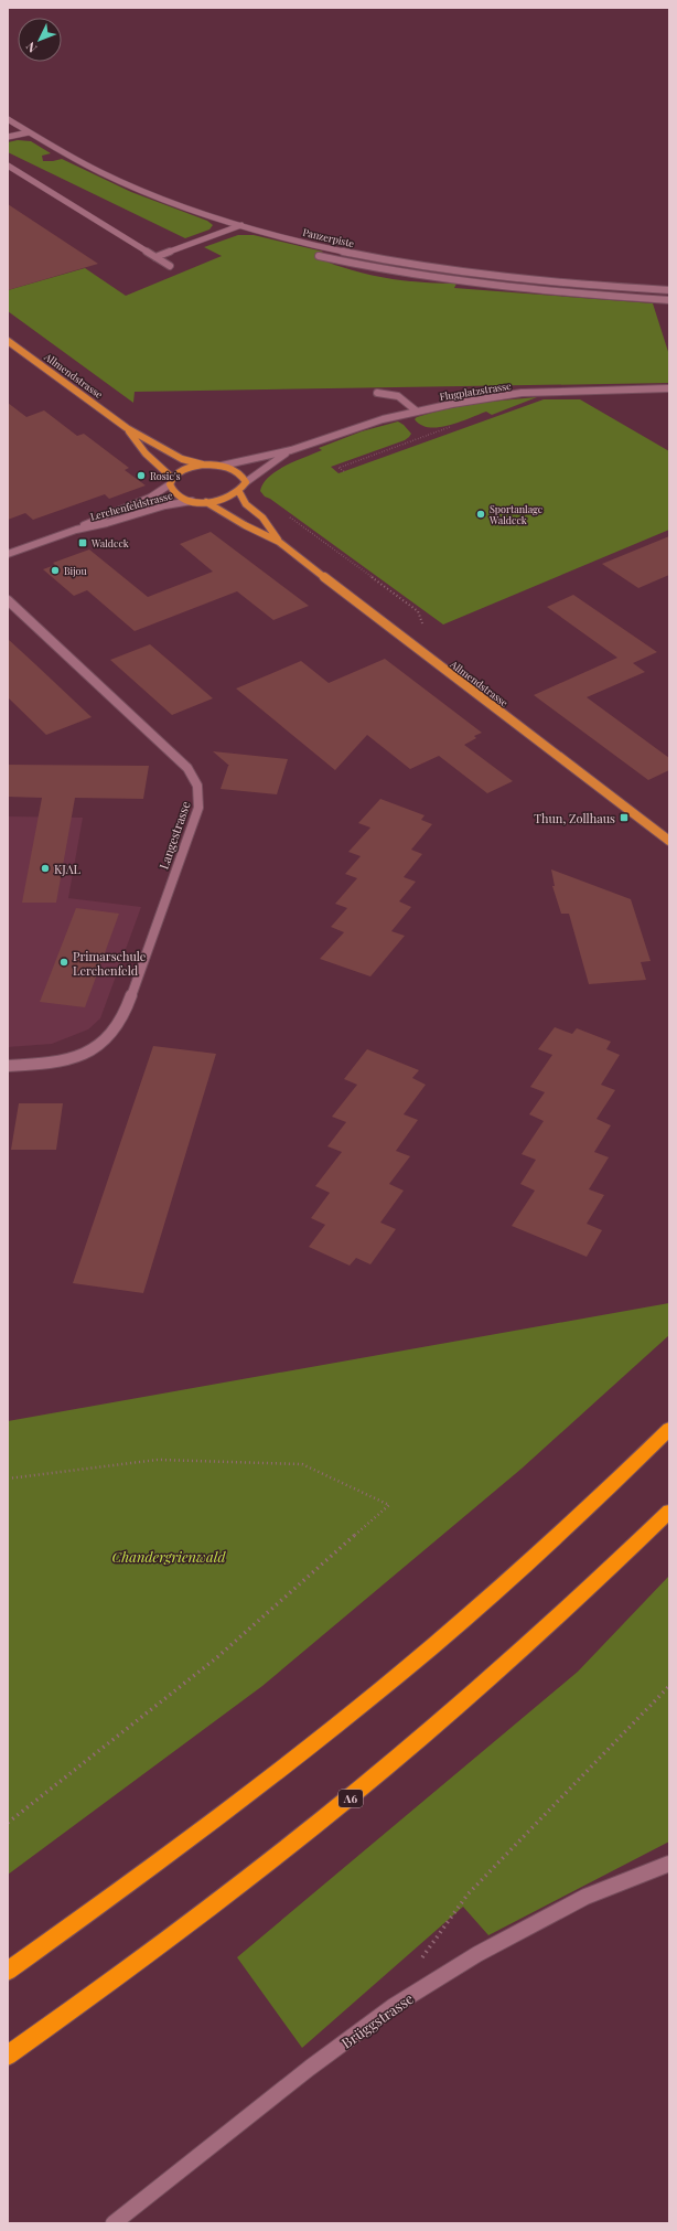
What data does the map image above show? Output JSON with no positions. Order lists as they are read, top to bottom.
{
  "streets": {
    "highway": ["A6"],
    "main road": ["Allmendstrasse"],
    "street": [
      "Panzerpiste",
      "Flugplatzstrasse",
      "Lerchenfeldstrasse",
      "Langestrasse",
      "Brüggstrasse"
    ]
  },
  "crossings": [
    ["Allmendstrasse", "Lerchenfeldstrasse"]
  ],
  "parks": ["Chandergrienwald"],
  "places": {
    "other": [
      "Rosie's",
      "Sportanlage Waldeck",
      "Bijou",
      "KJAL",
      "Primarschule Lerchenfeld"
    ],
    "transit": ["Waldeck", "Thun, Zollhaus"]
  },
  "north": "bottom left"
}
